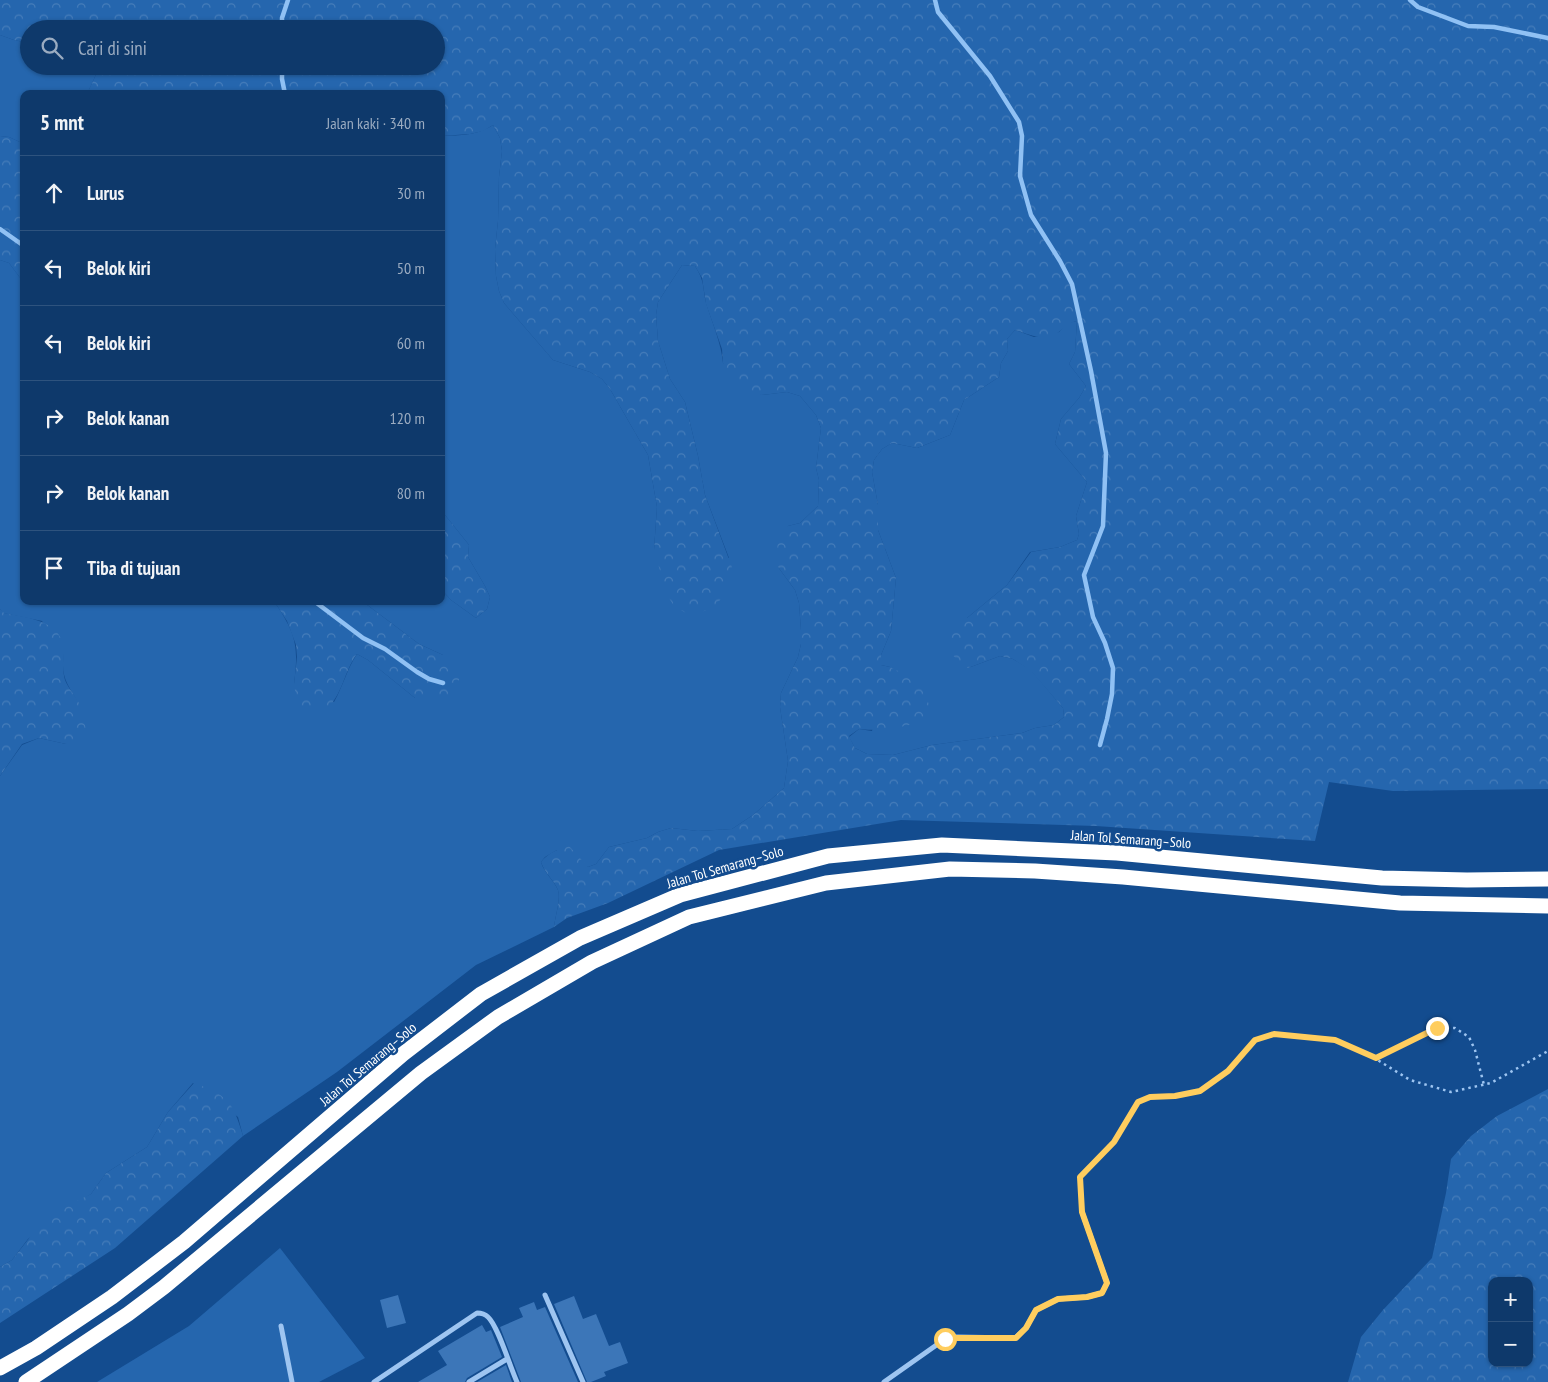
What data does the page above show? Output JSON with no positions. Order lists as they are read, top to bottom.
{
  "streets": {
    "highway": ["Jalan Tol Semarang–Solo"]
  },
  "page": {
    "search": "Cari di sini",
    "heading": ["5 mnt", "Jalan kaki · 340 m"],
    "list": [
      ["Lurus", "30 m"],
      ["Belok kiri", "50 m"],
      ["Belok kiri", "60 m"],
      ["Belok kanan", "120 m"],
      ["Belok kanan", "80 m"],
      "Tiba di tujuan"
    ],
    "map_buttons": ["+", "−"]
  }
}
